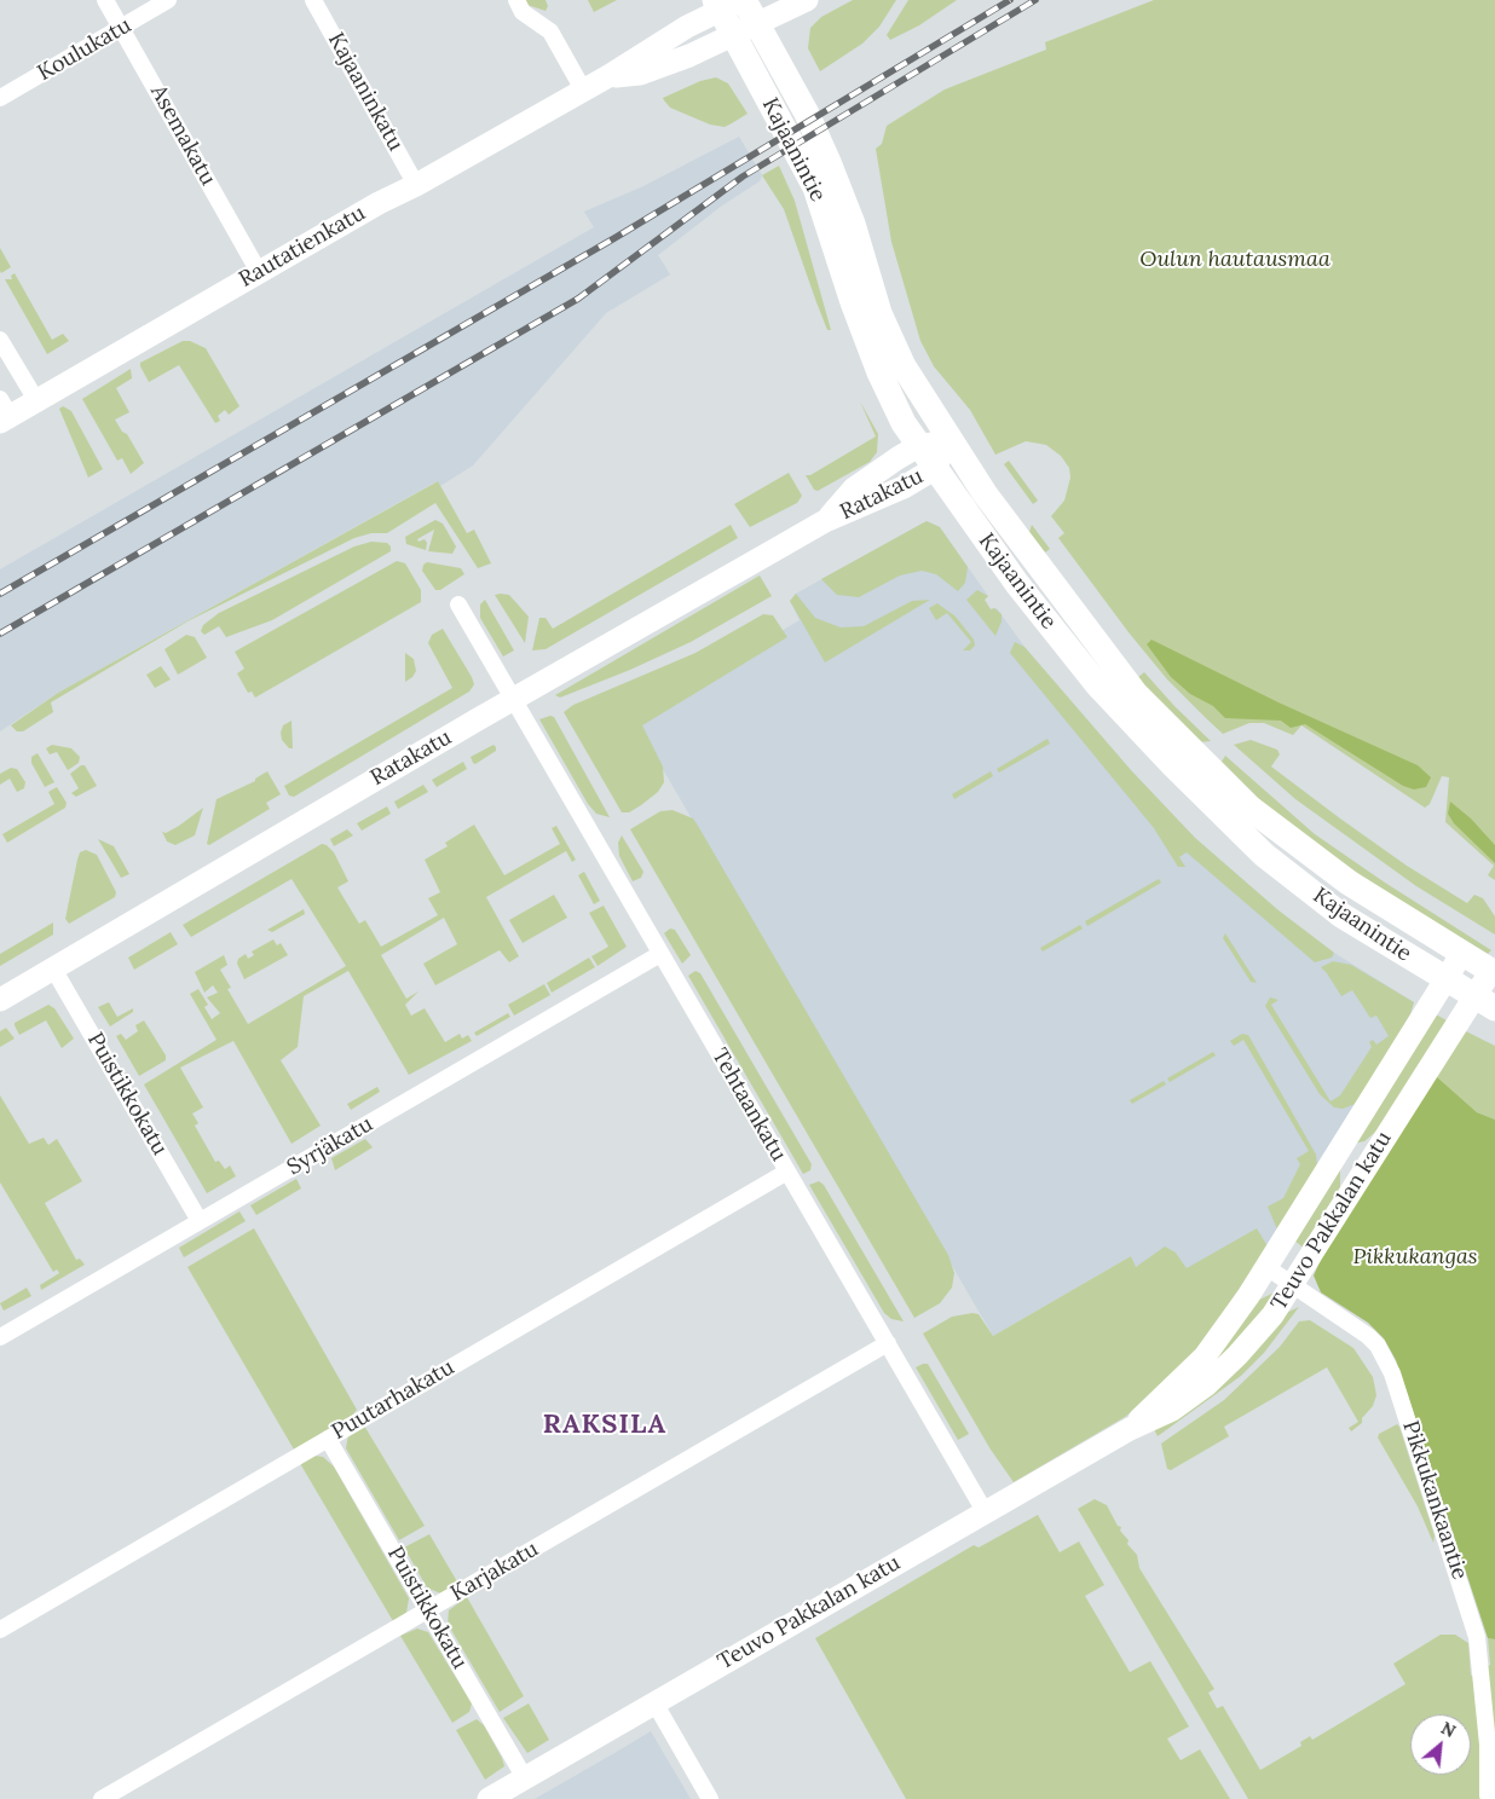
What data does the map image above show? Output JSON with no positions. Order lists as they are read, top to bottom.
{
  "streets": {
    "main road": ["Kajaanintie"],
    "street": [
      "Koulukatu",
      "Kajaaninkatu",
      "Asemakatu",
      "Rautatienkatu",
      "Ratakatu",
      "Puistikkokatu",
      "Tehtaankatu",
      "Syrjäkatu",
      "Teuvo Pakkalan katu",
      "Puutarhakatu",
      "Pikkukankaantie",
      "Karjakatu"
    ]
  },
  "crossings": [
    ["Koulukatu", "Asemakatu"],
    ["Kajaaninkatu", "Rautatienkatu"],
    ["Asemakatu", "Rautatienkatu"],
    ["Kajaanintie", "Rautatienkatu"],
    ["Kajaanintie", "Ratakatu"],
    ["Kajaanintie", "Teuvo Pakkalan katu"],
    ["Ratakatu", "Puistikkokatu"],
    ["Ratakatu", "Tehtaankatu"],
    ["Puistikkokatu", "Syrjäkatu"],
    ["Puistikkokatu", "Teuvo Pakkalan katu"],
    ["Puistikkokatu", "Puutarhakatu"],
    ["Puistikkokatu", "Karjakatu"],
    ["Tehtaankatu", "Syrjäkatu"],
    ["Tehtaankatu", "Teuvo Pakkalan katu"],
    ["Tehtaankatu", "Puutarhakatu"],
    ["Tehtaankatu", "Karjakatu"],
    ["Teuvo Pakkalan katu", "Pikkukankaantie"]
  ],
  "districts": ["RAKSILA"],
  "parks": ["Oulun hautausmaa", "Pikkukangas"],
  "north": "top right"
}
